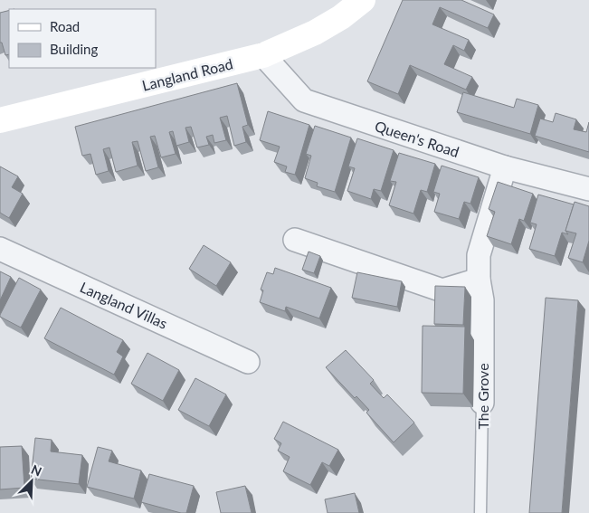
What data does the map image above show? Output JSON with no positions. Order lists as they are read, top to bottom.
{
  "streets": {
    "main road": ["Langland Road"],
    "street": ["Queen's Road", "Langland Villas", "The Grove"]
  },
  "crossings": [
    ["Langland Road", "Queen's Road"],
    ["Queen's Road", "The Grove"]
  ],
  "legend": ["Road", "Building"],
  "north": "top right"
}
